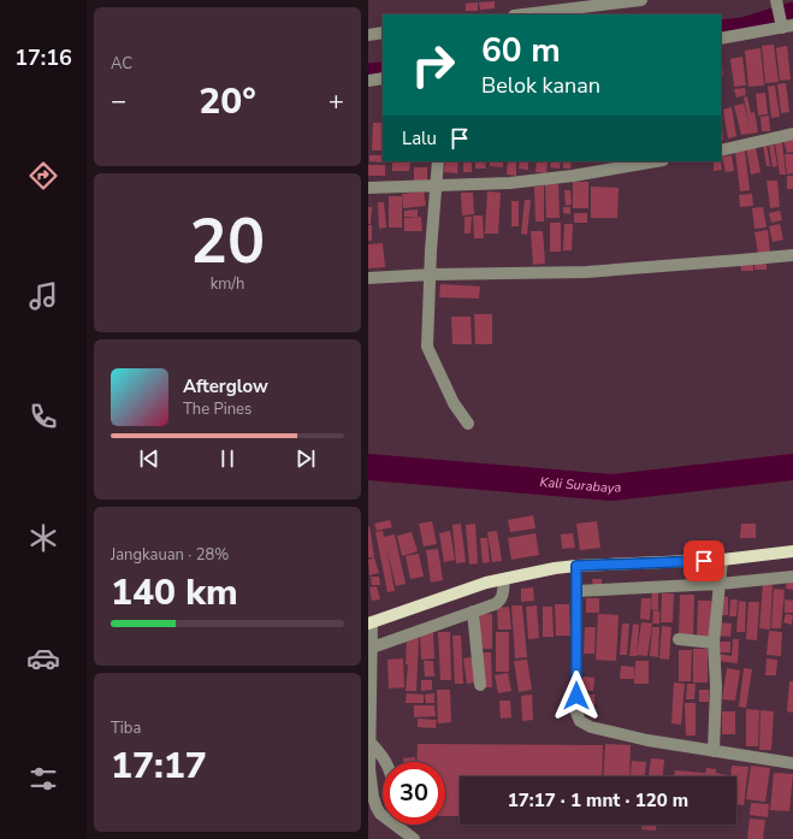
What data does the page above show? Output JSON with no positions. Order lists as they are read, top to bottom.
{
  "water": ["Kali Surabaya"],
  "page": {
    "tabs": "17:16",
    "tile": [
      "AC",
      ["20", "km/h"],
      ["Jangkauan · 28%", "140 km"],
      ["Tiba", "17:17"]
    ],
    "turn": ["60 m", "Belok kanan"],
    "heat": ["−", "20°", "+"],
    "then": "Lalu",
    "song": ["Afterglow", "The Pines"],
    "limit": "30",
    "trip": "17:17 · 1 mnt · 120 m"
  }
}
